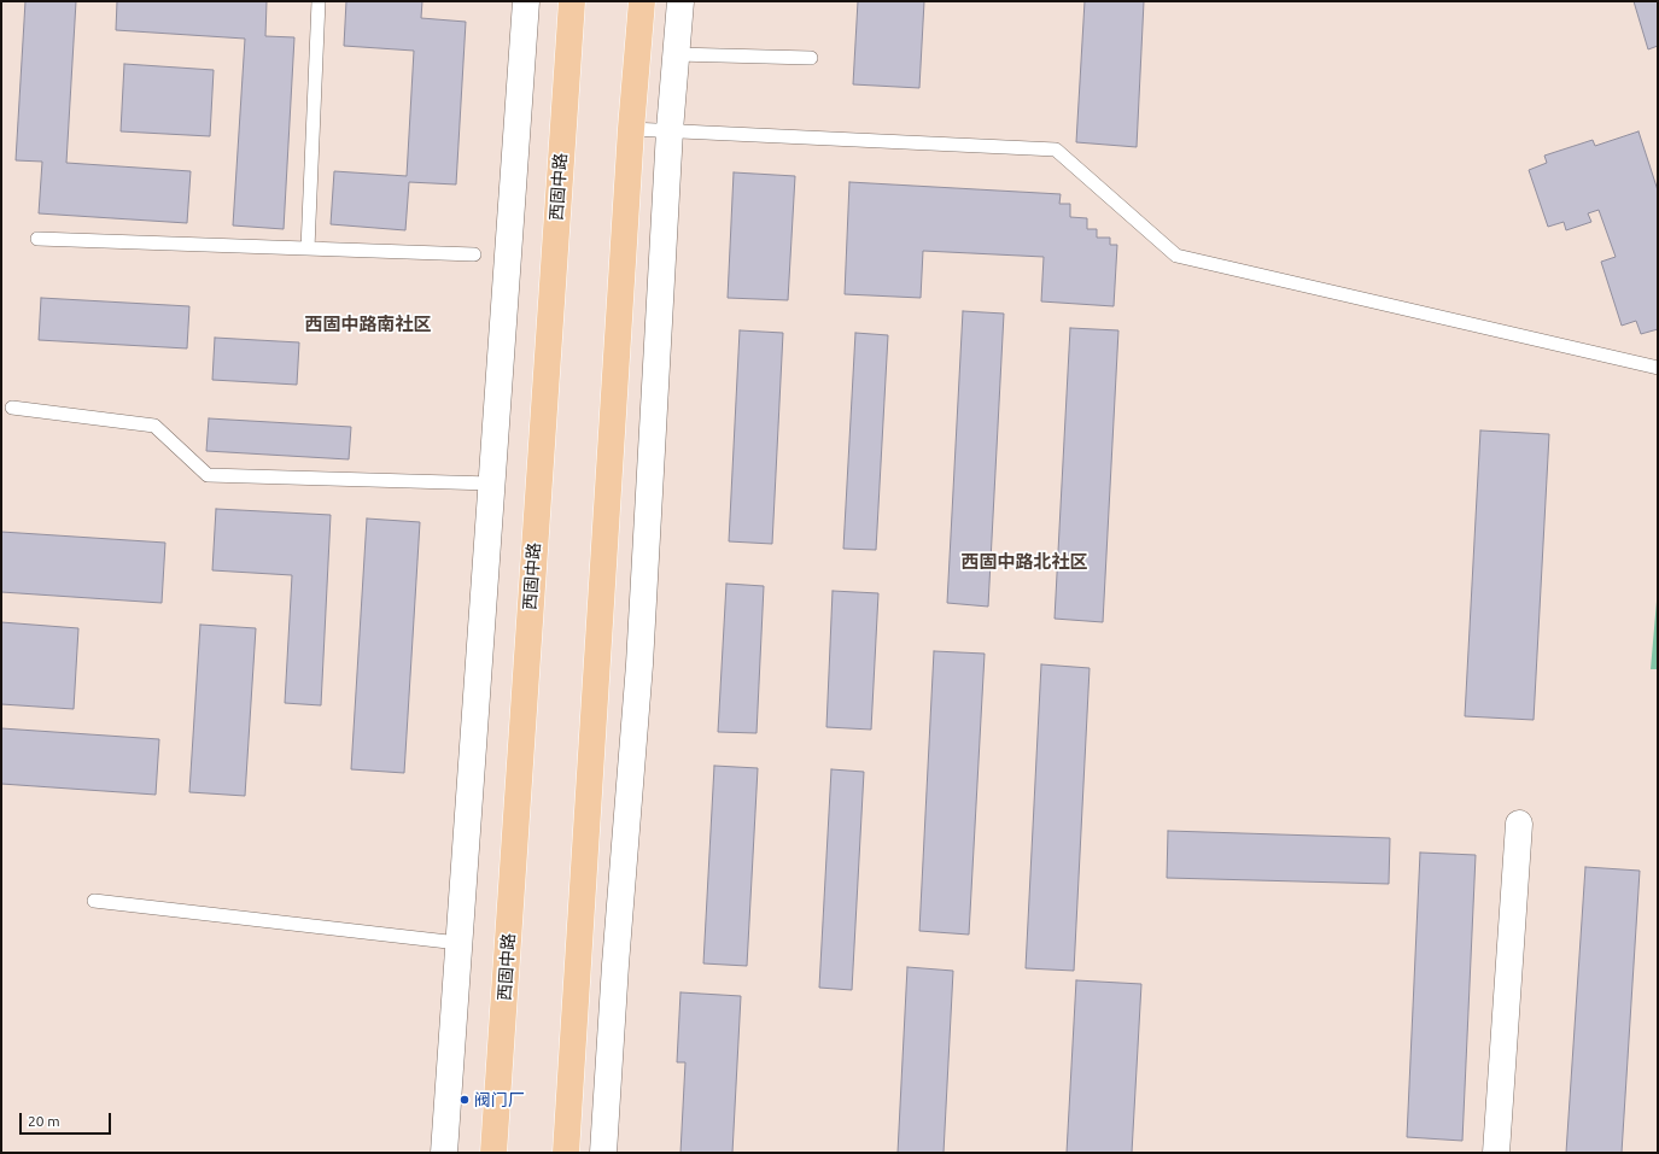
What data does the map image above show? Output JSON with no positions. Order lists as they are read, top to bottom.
{
  "streets": {
    "main road": ["西固中路"]
  },
  "districts": ["西固中路南社区", "西固中路北社区"],
  "places": ["阀门厂"],
  "scale_bar": "20 m"
}
